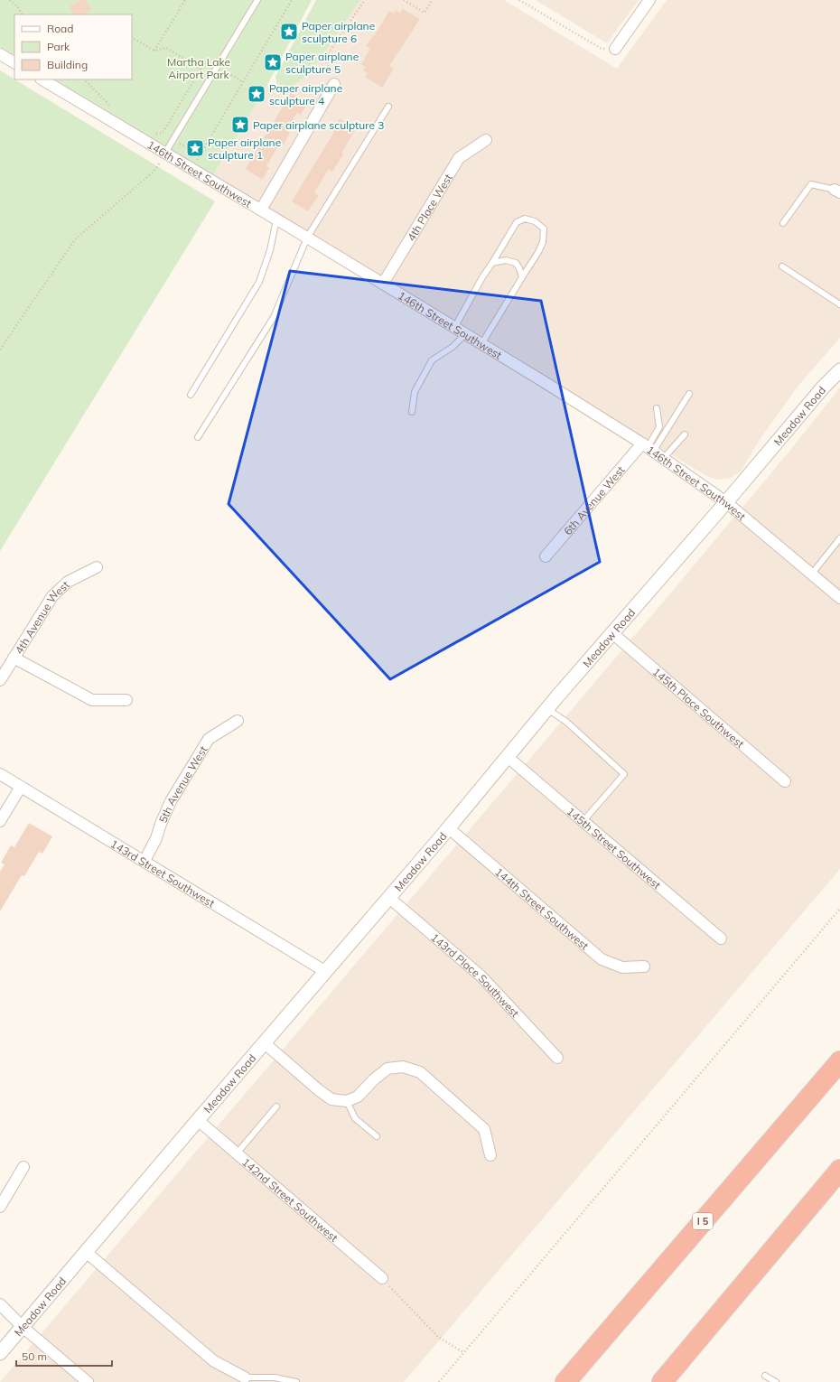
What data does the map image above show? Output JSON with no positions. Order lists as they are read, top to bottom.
{
  "streets": {
    "highway": ["I 5"],
    "street": [
      "146th Street Southwest",
      "4th Place West",
      "Meadow Road",
      "6th Avenue West",
      "4th Avenue West",
      "145th Place Southwest",
      "5th Avenue West",
      "145th Street Southwest",
      "143rd Street Southwest",
      "144th Street Southwest",
      "143rd Place Southwest",
      "142nd Street Southwest"
    ]
  },
  "crossings": [
    ["146th Street Southwest", "4th Place West"],
    ["146th Street Southwest", "Meadow Road"],
    ["146th Street Southwest", "6th Avenue West"],
    ["Meadow Road", "145th Place Southwest"],
    ["Meadow Road", "145th Street Southwest"],
    ["Meadow Road", "143rd Street Southwest"],
    ["Meadow Road", "144th Street Southwest"],
    ["Meadow Road", "143rd Place Southwest"],
    ["Meadow Road", "142nd Street Southwest"],
    ["5th Avenue West", "143rd Street Southwest"]
  ],
  "parks": ["Martha Lake Airport Park"],
  "places": {
    "place": [
      "Paper airplane sculpture 6",
      "Paper airplane sculpture 5",
      "Paper airplane sculpture 4",
      "Paper airplane sculpture 3",
      "Paper airplane sculpture 1"
    ]
  },
  "legend": ["Road", "Park", "Building"],
  "scale_bar": "50 m"
}
